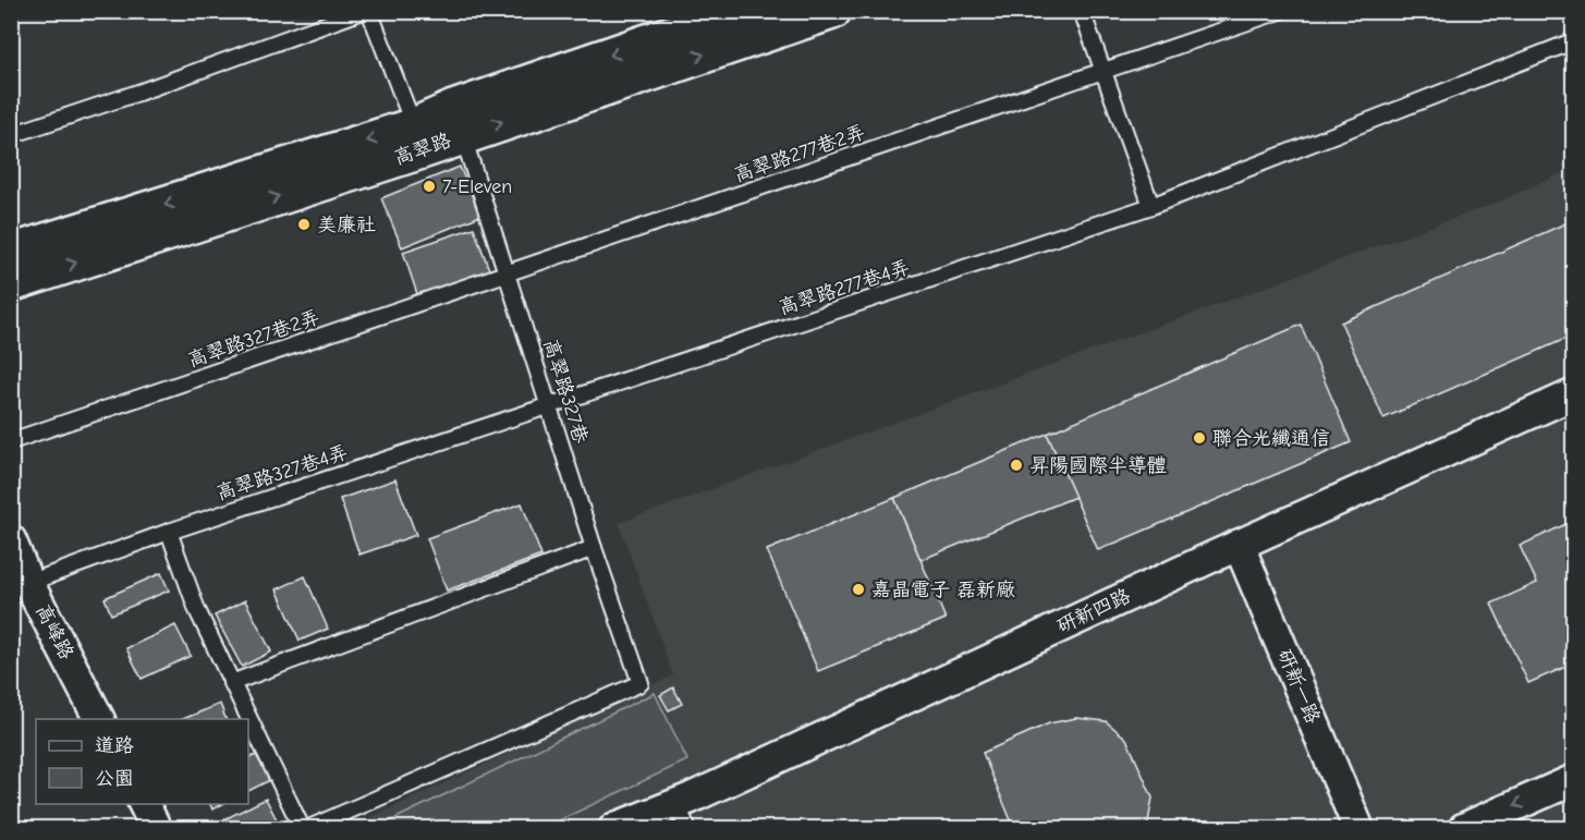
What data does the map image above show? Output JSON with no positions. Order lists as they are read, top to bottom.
{
  "streets": {
    "street": [
      "高翠路",
      "研新四路",
      "高峰路",
      "研新一路"
    ],
    "lane": [
      "高翠路277巷2弄",
      "高翠路277巷4弄",
      "高翠路327巷2弄",
      "高翠路327巷",
      "高翠路327巷4弄"
    ]
  },
  "crossings": [
    ["高翠路", "高翠路327巷"],
    ["高翠路277巷2弄", "高翠路327巷2弄"],
    ["高翠路277巷2弄", "高翠路327巷"],
    ["高翠路277巷4弄", "高翠路327巷"],
    ["高翠路277巷4弄", "高翠路327巷4弄"],
    ["高翠路327巷2弄", "高翠路327巷"],
    ["高翠路327巷", "高翠路327巷4弄"],
    ["高翠路327巷4弄", "高峰路"],
    ["研新四路", "研新一路"]
  ],
  "places": [
    "7-Eleven",
    "美廉社",
    "聯合光纖通信",
    "昇陽國際半導體",
    "嘉晶電子 磊新廠"
  ],
  "legend": ["道路", "公園"]
}
